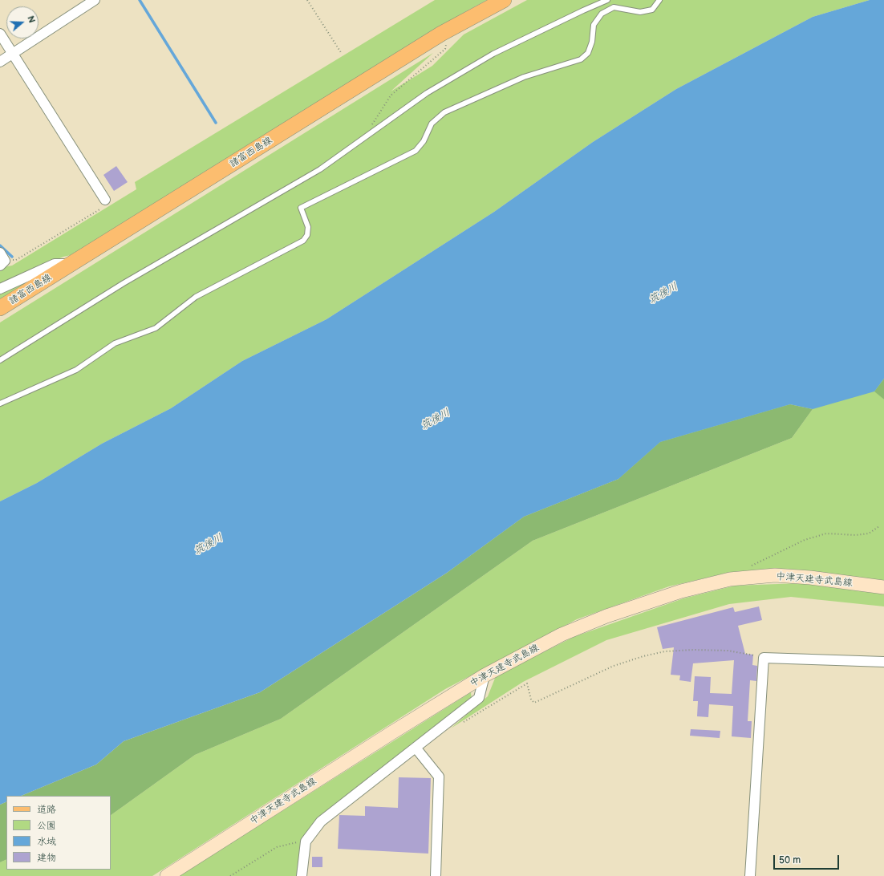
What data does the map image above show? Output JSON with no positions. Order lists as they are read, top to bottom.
{
  "streets": {
    "main road": ["諸富西島線", "中津天建寺武島線"]
  },
  "water": ["筑後川"],
  "legend": [
    "道路",
    "公園",
    "水域",
    "建物"
  ],
  "scale_bar": "50 m",
  "north": "right"
}
